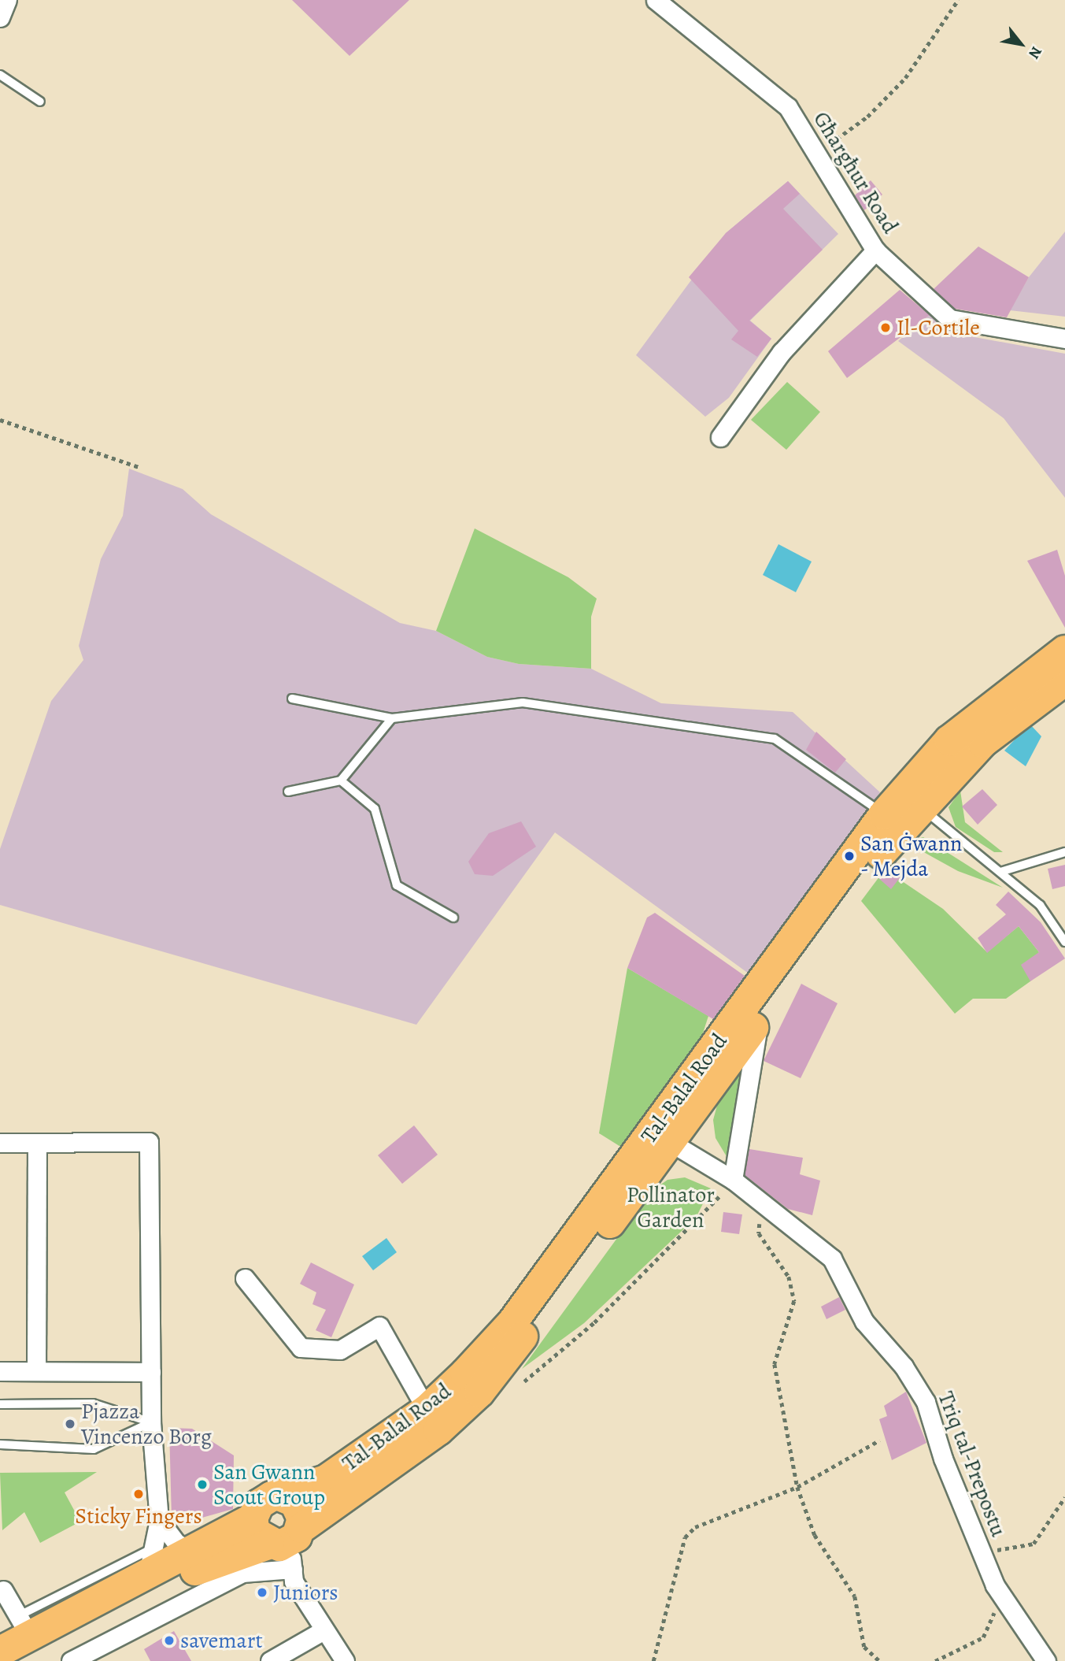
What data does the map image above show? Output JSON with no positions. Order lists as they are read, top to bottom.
{
  "streets": {
    "highway": ["Tal-Balal Road"],
    "street": ["Għargħur Road", "Triq tal-Prepostu"]
  },
  "crossings": [
    ["Tal-Balal Road", "Triq tal-Prepostu"]
  ],
  "parks": ["Pollinator Garden"],
  "places": [
    "Il-Cortile",
    "San Ġwann - Mejda",
    "Pjazza Vincenzo Borg",
    "San Gwann Scout Group",
    "Sticky Fingers",
    "Juniors",
    "savemart"
  ],
  "north": "bottom right"
}
